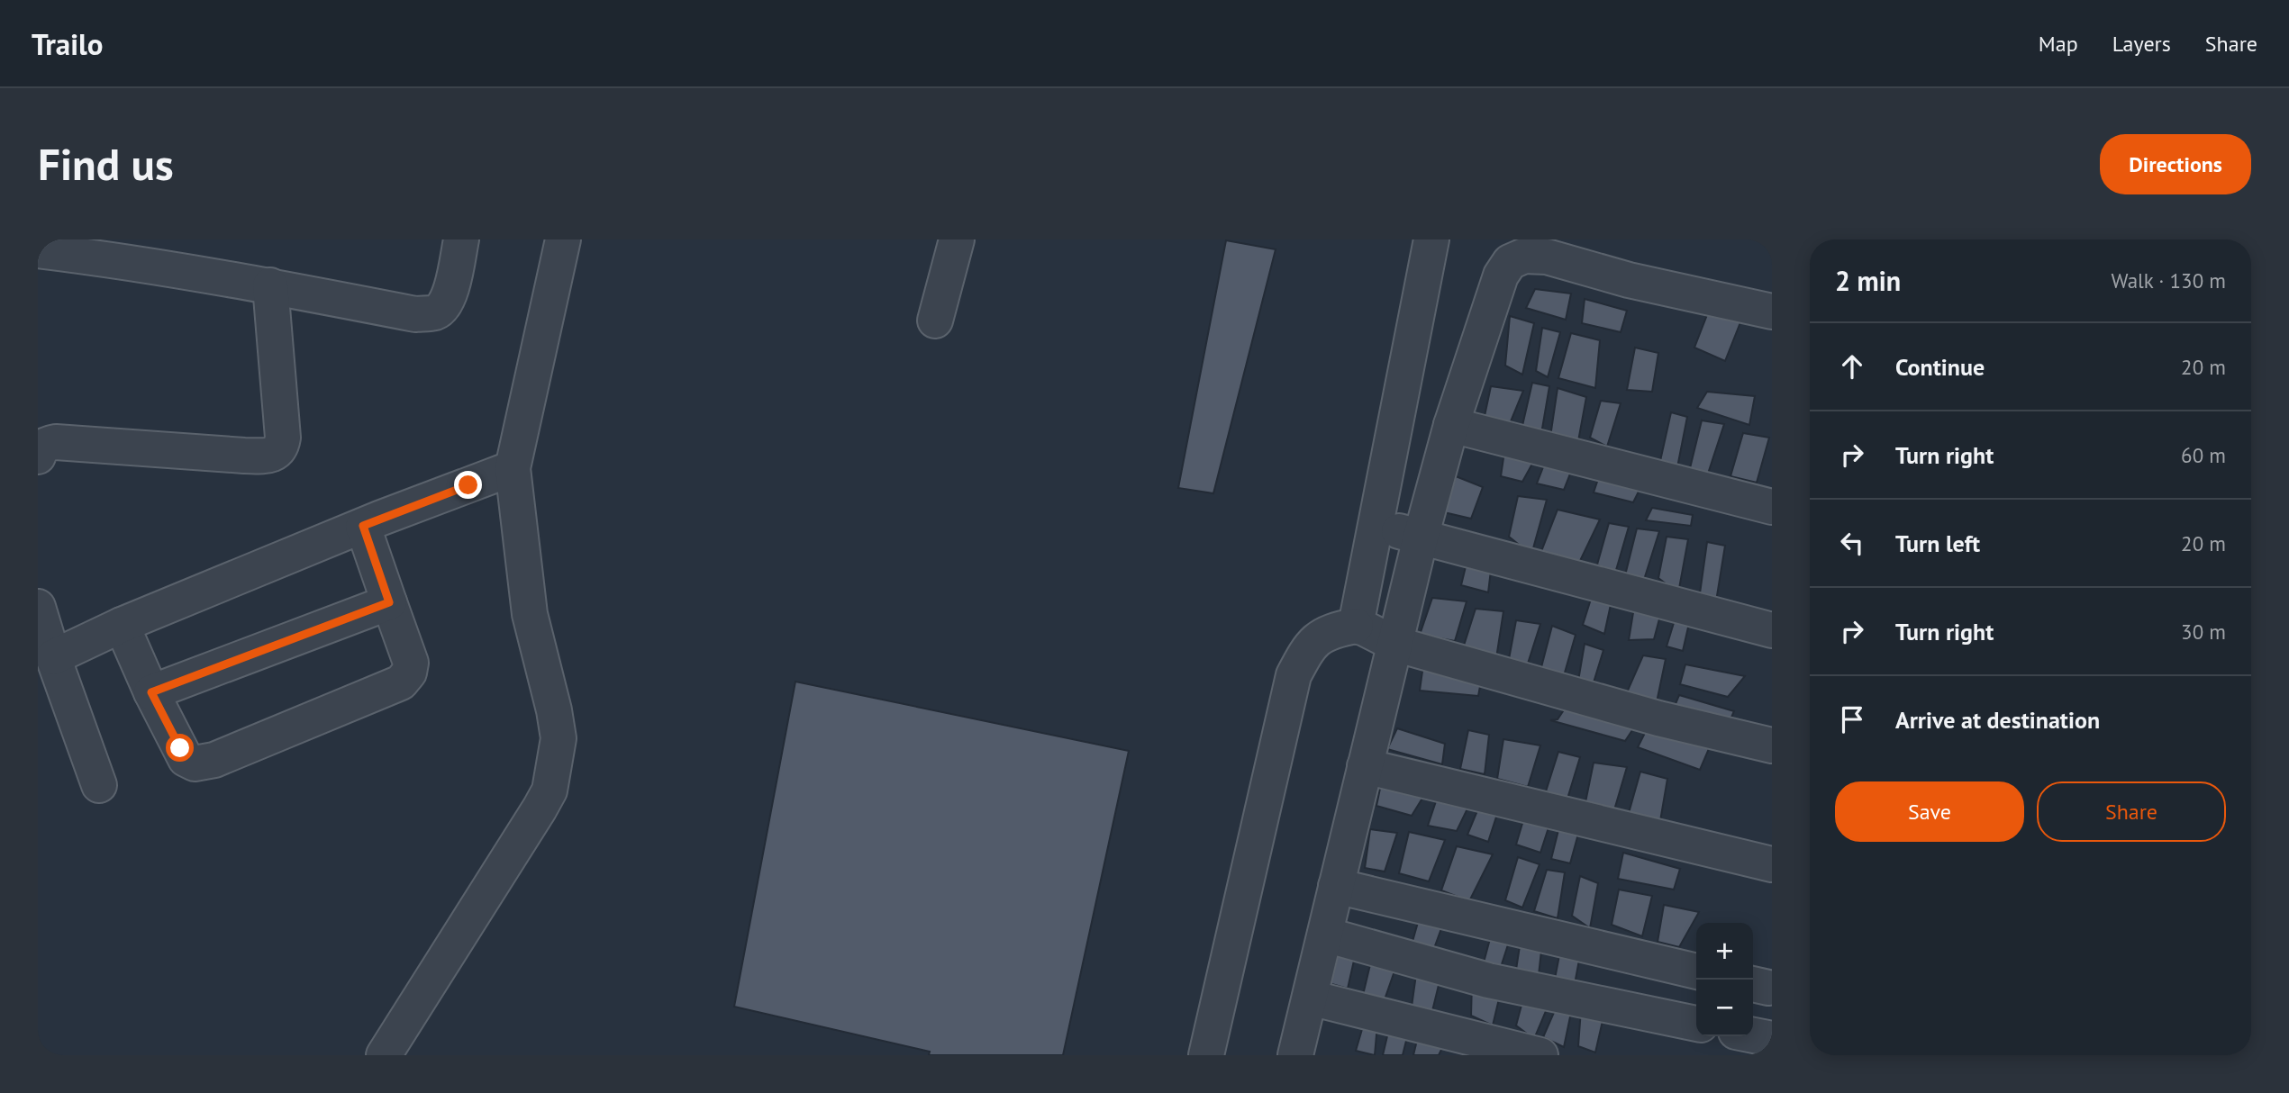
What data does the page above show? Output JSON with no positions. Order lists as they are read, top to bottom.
{
  "page": {
    "header": "Trailo",
    "nav": ["Map", "Layers", "Share"],
    "buttons": [
      "Directions",
      ["Save", "Share"]
    ],
    "title": "Find us",
    "heading": ["2 min", "Walk · 130 m"],
    "list": [
      ["Continue", "20 m"],
      ["Turn right", "60 m"],
      ["Turn left", "20 m"],
      ["Turn right", "30 m"],
      "Arrive at destination"
    ],
    "map_buttons": ["+", "−"]
  }
}
